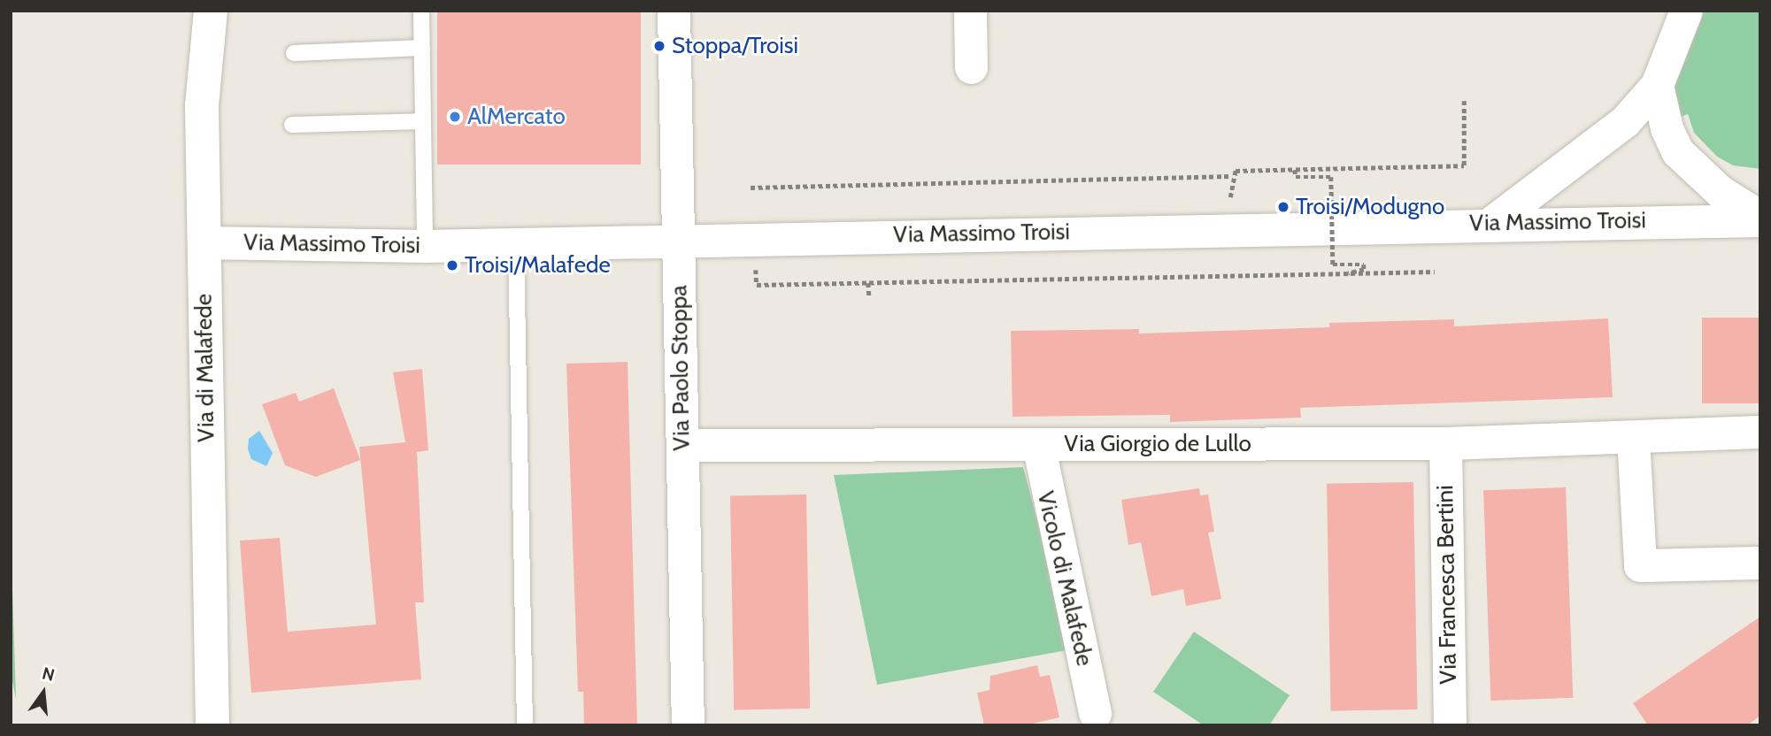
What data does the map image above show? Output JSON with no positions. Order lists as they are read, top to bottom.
{
  "streets": {
    "street": [
      "Via Massimo Troisi",
      "Via di Malafede",
      "Via Paolo Stoppa",
      "Via Giorgio de Lullo",
      "Vicolo di Malafede",
      "Via Francesca Bertini"
    ]
  },
  "crossings": [
    ["Via Massimo Troisi", "Via di Malafede"],
    ["Via Massimo Troisi", "Via Paolo Stoppa"],
    ["Via Paolo Stoppa", "Via Giorgio de Lullo"],
    ["Via Giorgio de Lullo", "Vicolo di Malafede"],
    ["Via Giorgio de Lullo", "Via Francesca Bertini"]
  ],
  "places": [
    "Stoppa/Troisi",
    "AlMercato",
    "Troisi/Modugno",
    "Troisi/Malafede"
  ],
  "north": "top"
}
